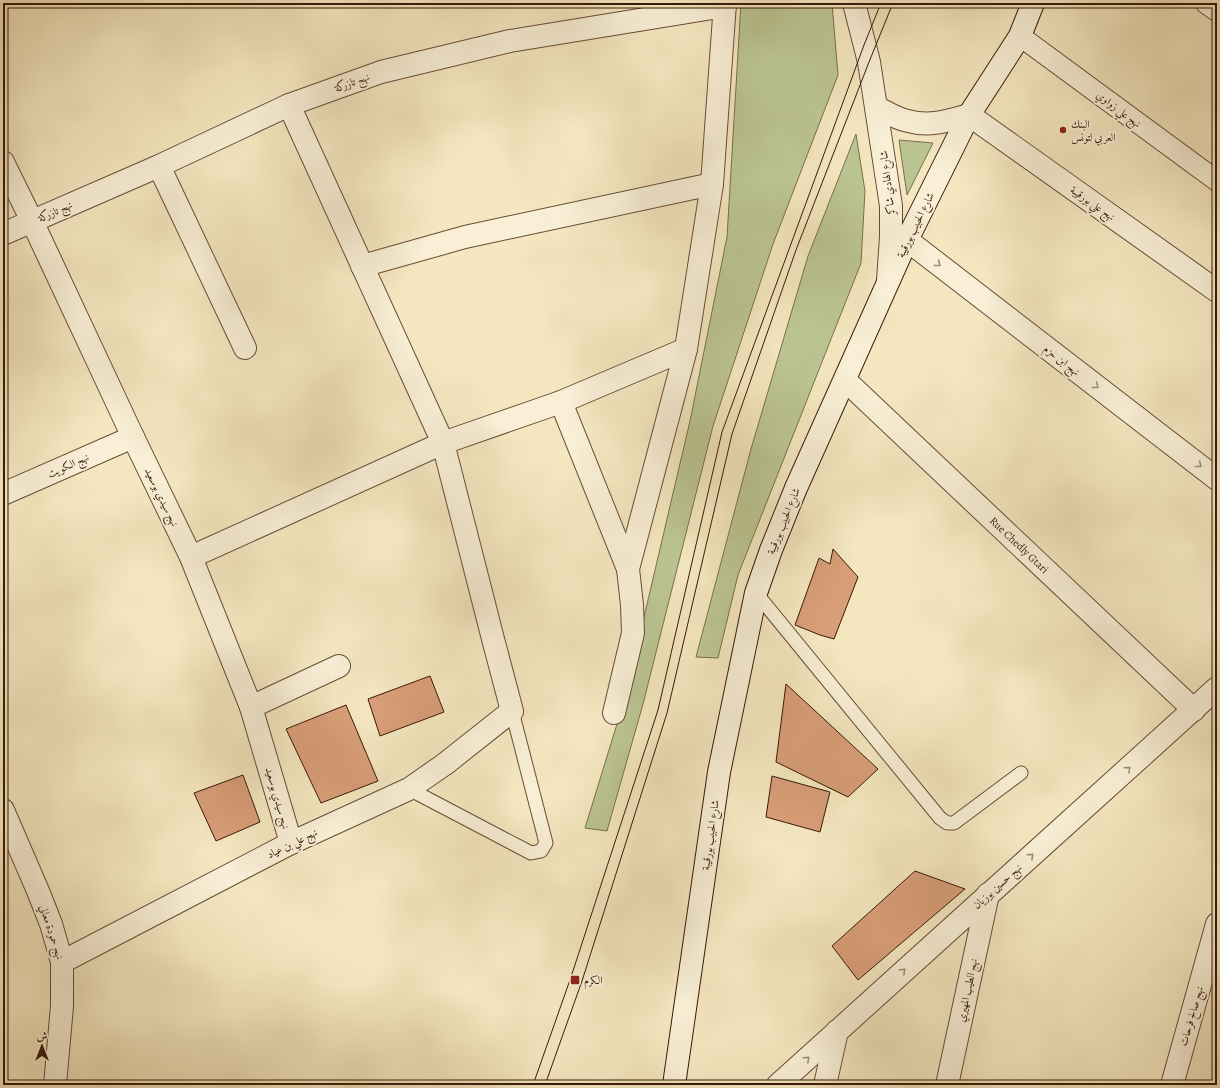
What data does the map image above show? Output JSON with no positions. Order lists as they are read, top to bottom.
{
  "streets": {
    "street": [
      "نهج تازركة",
      "نهج علي زواوي",
      "شارع الهادي شاكر",
      "نهج علي بورقيبة",
      "شارع الحبيب بورقيبة",
      "نهج ابن حزم",
      "نهج الكويت",
      "نهج سيدي بوسعيد",
      "Rue Chedly Gtari",
      "نهج علي بن عياد",
      "نهج حسين بوزيان",
      "نهج حمودة معالي",
      "نهج الطيب المهيري",
      "نهج صالح فرحات"
    ]
  },
  "crossings": [
    ["نهج تازركة", "نهج سيدي بوسعيد"],
    ["نهج علي زواوي", "شارع الحبيب بورقيبة"],
    ["شارع الهادي شاكر", "شارع الحبيب بورقيبة"],
    ["نهج علي بورقيبة", "شارع الحبيب بورقيبة"],
    ["شارع الحبيب بورقيبة", "نهج ابن حزم"],
    ["شارع الحبيب بورقيبة", "Rue Chedly Gtari"],
    ["نهج الكويت", "نهج سيدي بوسعيد"],
    ["نهج سيدي بوسعيد", "نهج علي بن عياد"],
    ["Rue Chedly Gtari", "نهج حسين بوزيان"],
    ["نهج علي بن عياد", "نهج حمودة معالي"],
    ["نهج حسين بوزيان", "نهج الطيب المهيري"]
  ],
  "one_way": ["نهج ابن حزم", "نهج حسين بوزيان"],
  "places": {
    "other": ["البنك العربي لتونس"],
    "transit": ["الكرم"]
  },
  "north": "top"
}
